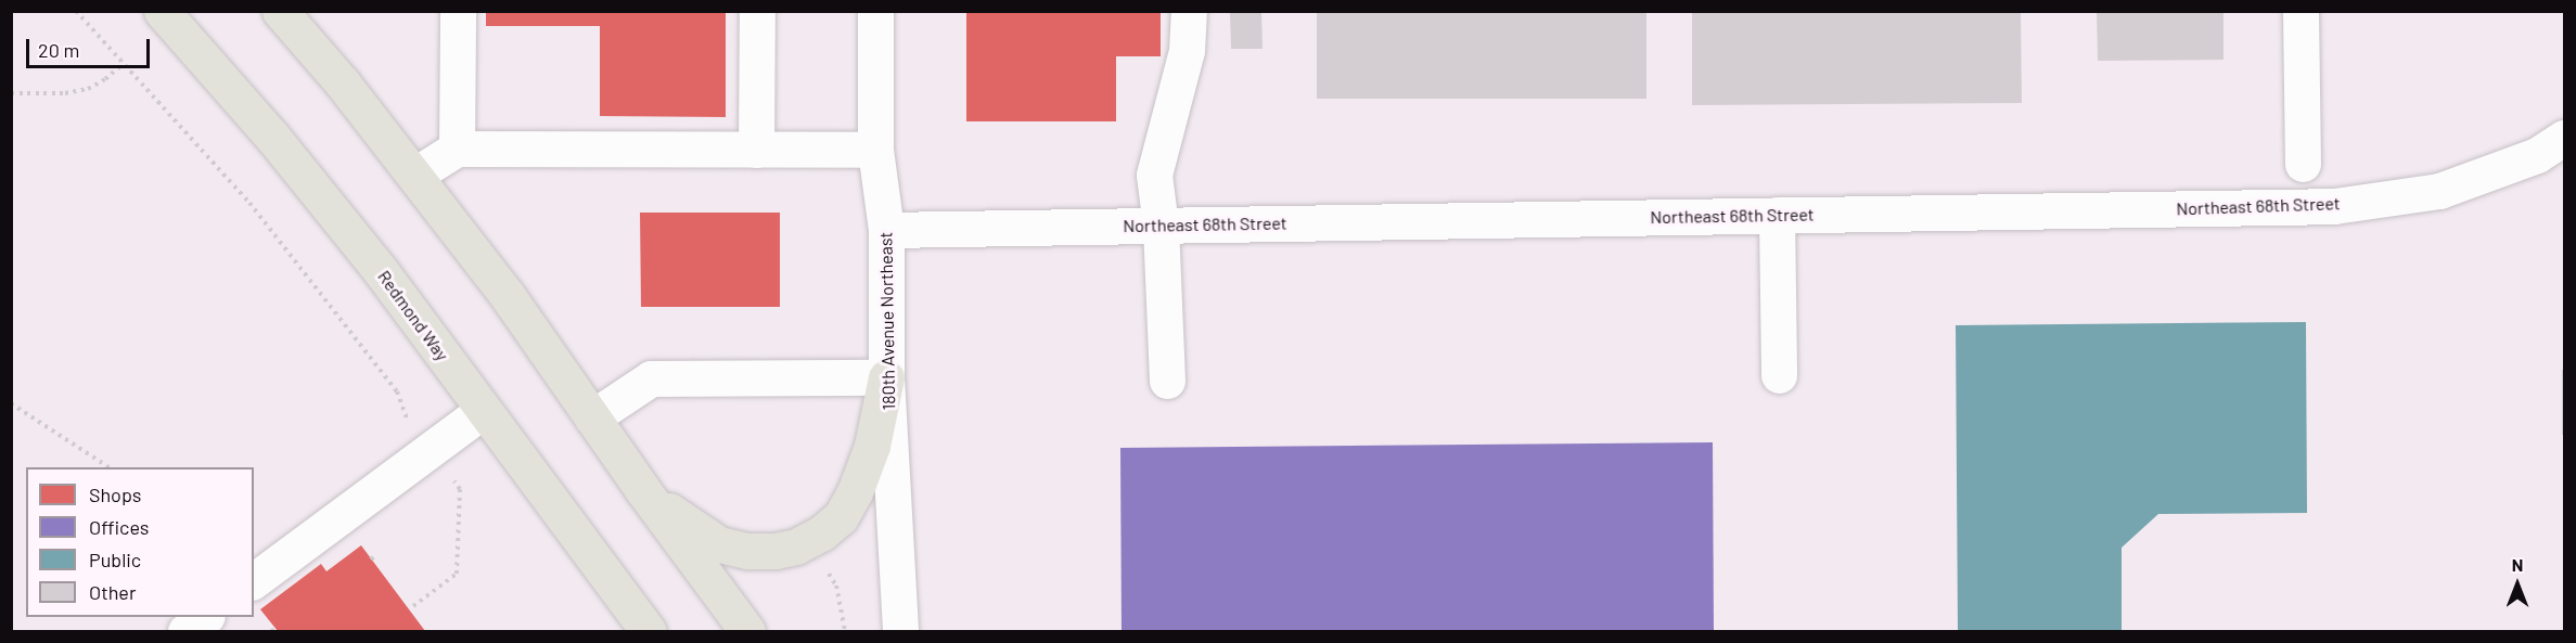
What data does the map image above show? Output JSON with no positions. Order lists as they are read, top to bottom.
{
  "streets": {
    "main road": ["Redmond Way"],
    "street": ["Northeast 68th Street", "180th Avenue Northeast"]
  },
  "crossings": [
    ["Northeast 68th Street", "180th Avenue Northeast"]
  ],
  "legend": [
    "Shops",
    "Offices",
    "Public",
    "Other"
  ],
  "scale_bar": "20 m",
  "north": "top"
}
